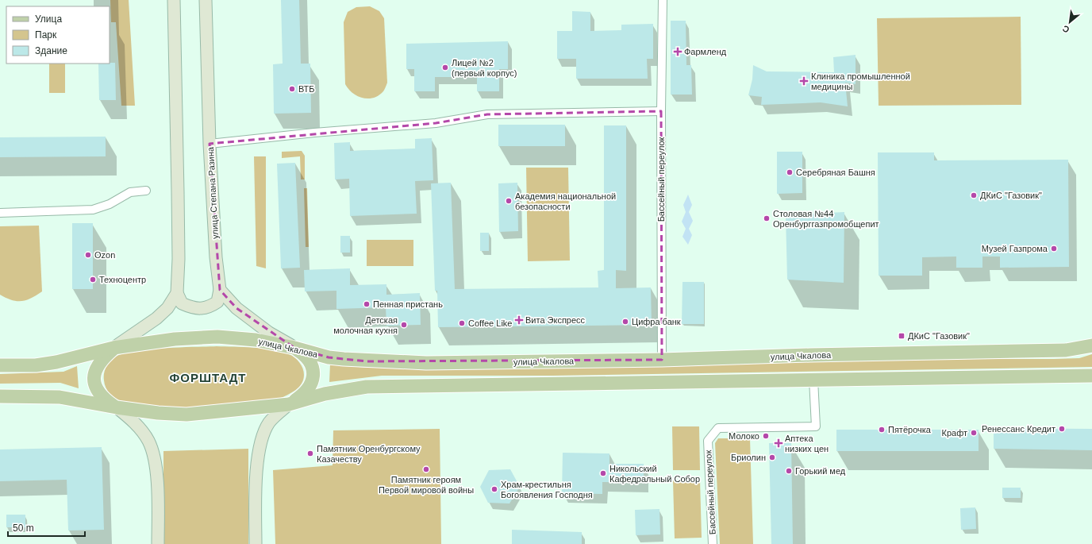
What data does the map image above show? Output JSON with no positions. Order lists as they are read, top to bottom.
{
  "streets": {
    "main road": ["улица Степана Разина", "улица Чкалова"],
    "street": ["Бассейный переулок"]
  },
  "crossings": [
    ["Бассейный переулок", "улица Чкалова"]
  ],
  "districts": ["ФОРШТАДТ"],
  "places": {
    "health": [
      "Фармленд",
      "Клиника промышленной медицины",
      "Вита Экспресс",
      "Аптека низких цен"
    ],
    "other": [
      "Лицей №2 (первый корпус)",
      "ВТБ",
      "Серебряная Башня",
      "ДКиC \"Газовик\"",
      "Академия национальной безопасности",
      "Столовая №44 Оренбурггазпромобщепит",
      "Музей Газпрома",
      "Ozon",
      "Техноцентр",
      "Пенная пристань",
      "Цифра банк",
      "Coffee Like",
      "Детская молочная кухня",
      "Ренессанс Кредит",
      "Пятёрочка",
      "Крафт",
      "Молоко",
      "Памятник Оренбургскому Казачеству",
      "Бриолин",
      "Памятник героям Первой мировой войны",
      "Горький мед",
      "Никольский Кафедральный Собор",
      "Храм-крестильня Богоявления Господня"
    ],
    "transit": ["ДКиС \"Газовик\""]
  },
  "legend": ["Улица", "Парк", "Здание"],
  "scale_bar": "50 m",
  "north": "bottom left"
}
